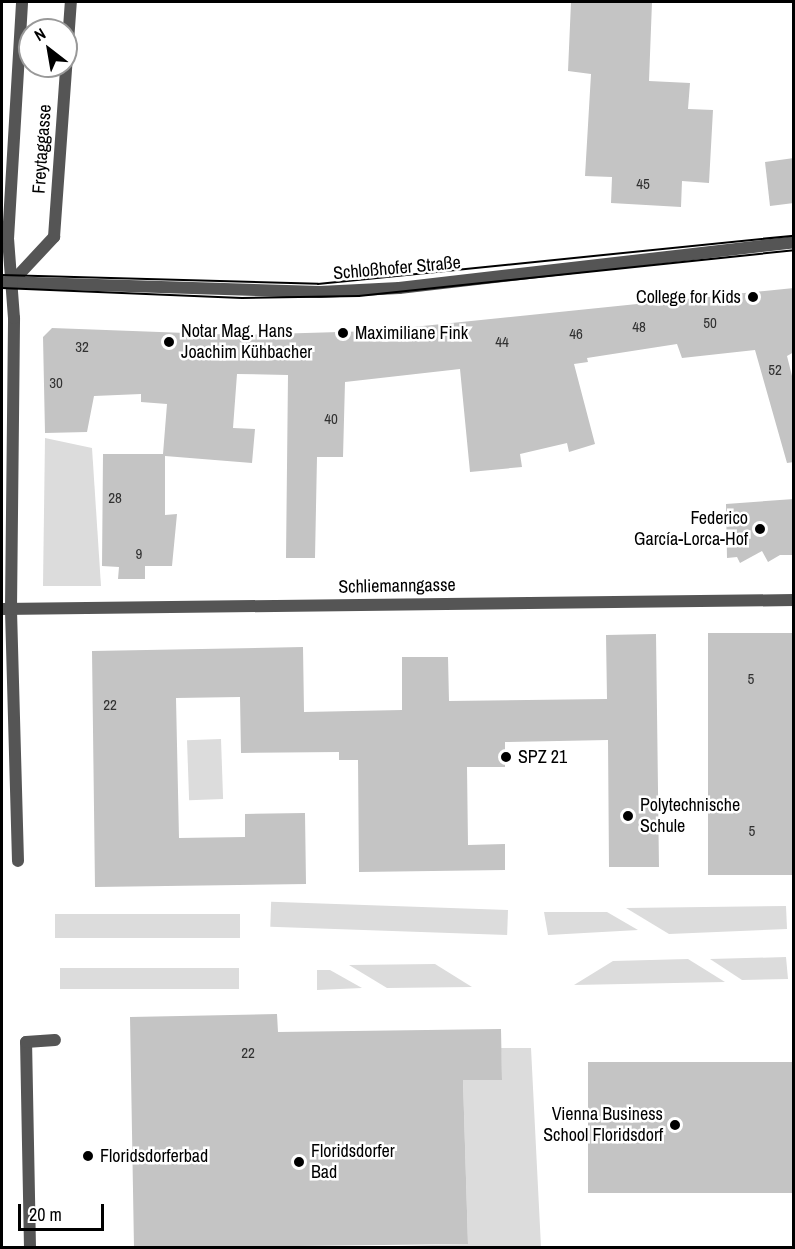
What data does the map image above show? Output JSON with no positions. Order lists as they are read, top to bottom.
{
  "streets": {
    "street": ["Freytaggasse", "Schloßhofer Straße", "Schliemanngasse"]
  },
  "crossings": [
    ["Freytaggasse", "Schloßhofer Straße"],
    ["Freytaggasse", "Schliemanngasse"]
  ],
  "places": [
    "College for Kids",
    "Maximiliane Fink",
    "Notar Mag. Hans Joachim Kühbacher",
    "Federico García-Lorca-Hof",
    "SPZ 21",
    "Polytechnische Schule",
    "Vienna Business School Floridsdorf",
    "Floridsdorferbad",
    "Floridsdorfer Bad"
  ],
  "house_numbers": [
    "45",
    "50",
    "48",
    "46",
    "44",
    "32",
    "52",
    "30",
    "40",
    "28",
    "9",
    "5",
    "22",
    "5",
    "22"
  ],
  "scale_bar": "20 m",
  "north": "top left"
}
